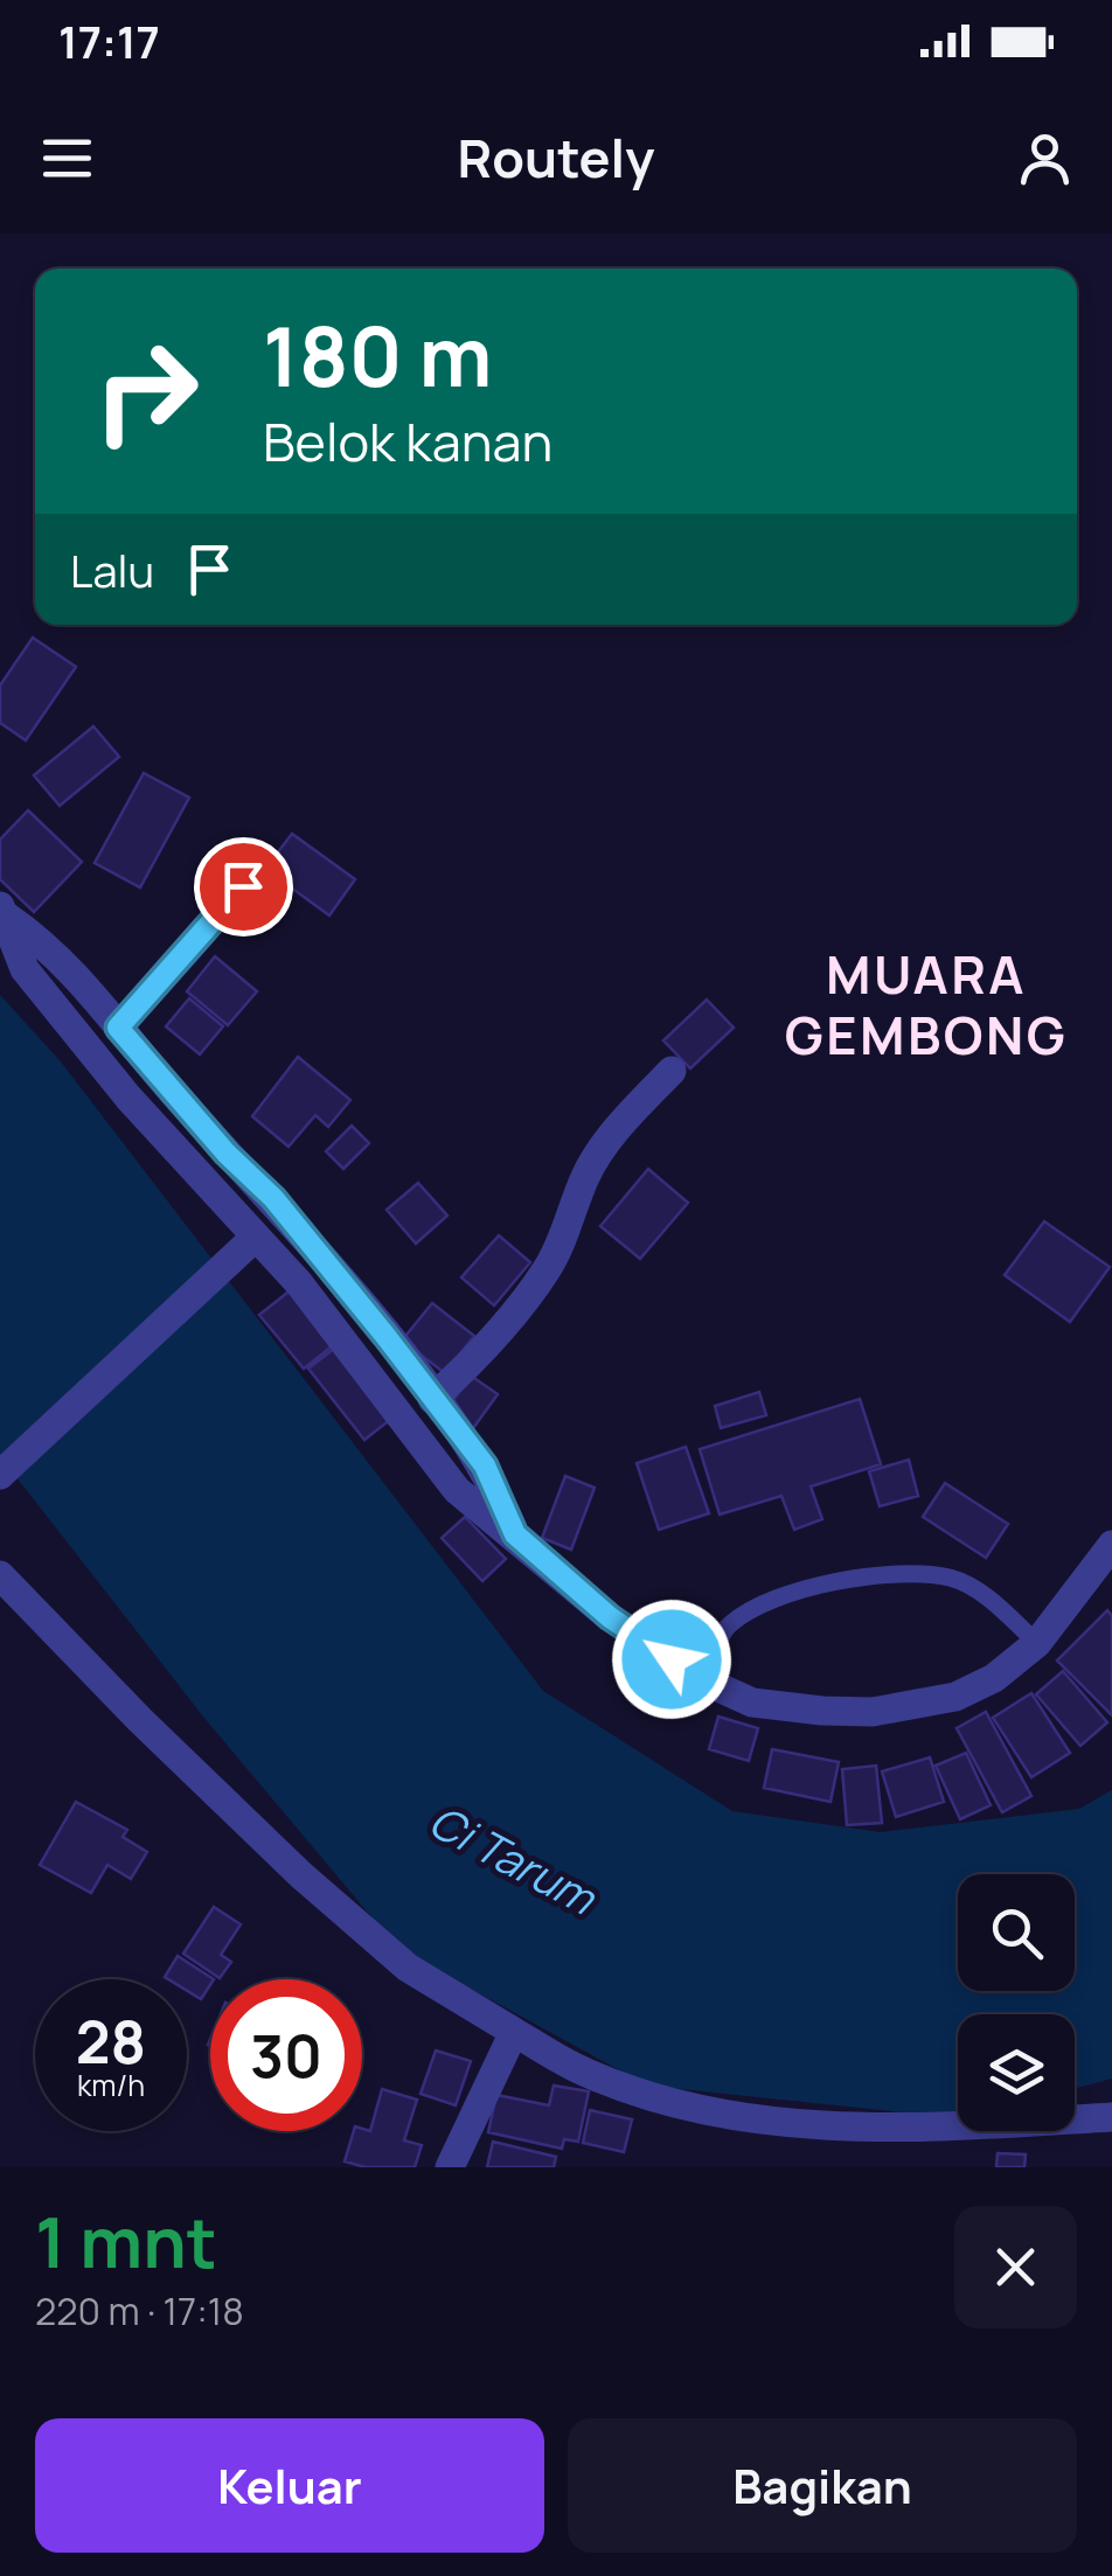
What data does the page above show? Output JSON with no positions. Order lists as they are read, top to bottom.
{
  "districts": ["MUARA GEMBONG"],
  "water": ["Ci Tarum"],
  "page": {
    "status": "17:17",
    "header": "Routely",
    "turn": ["180 m", "Belok kanan"],
    "then": "Lalu",
    "speed": "28 km/h",
    "limit": "30",
    "heading": ["1 mnt", "220 m · 17:18"],
    "buttons": ["Keluar", "Bagikan"]
  }
}
